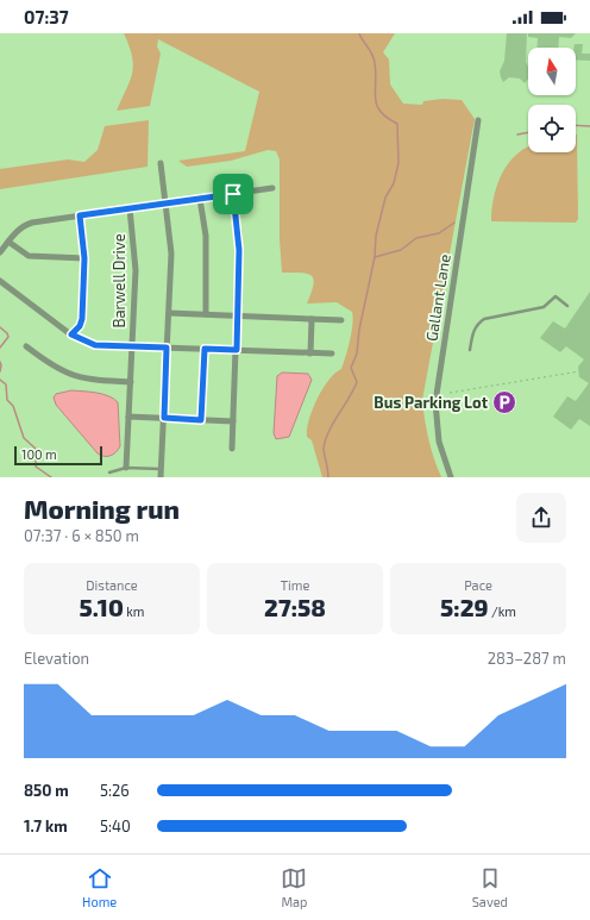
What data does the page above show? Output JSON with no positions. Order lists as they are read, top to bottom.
{
  "streets": {
    "street": ["Barwell Drive", "Gallant Lane"]
  },
  "places": {
    "parking": ["Bus Parking Lot"]
  },
  "scale_bar": "100 m",
  "north": "top",
  "page": {
    "status": "07:37",
    "scale": "100 m",
    "heading": ["Morning run", "07:37 · 6 × 850 m"],
    "stats": [
      ["Distance", "5.10 km"],
      ["Time", "27:58"],
      ["Pace", "5:29 /km"]
    ],
    "chart": ["Elevation", "283–287 m"],
    "list": [
      {
        "name": "850 m",
        "note": "5:26"
      },
      {
        "name": "1.7 km",
        "note": "5:40"
      }
    ],
    "tabs": ["Home", "Map", "Saved"]
  }
}
